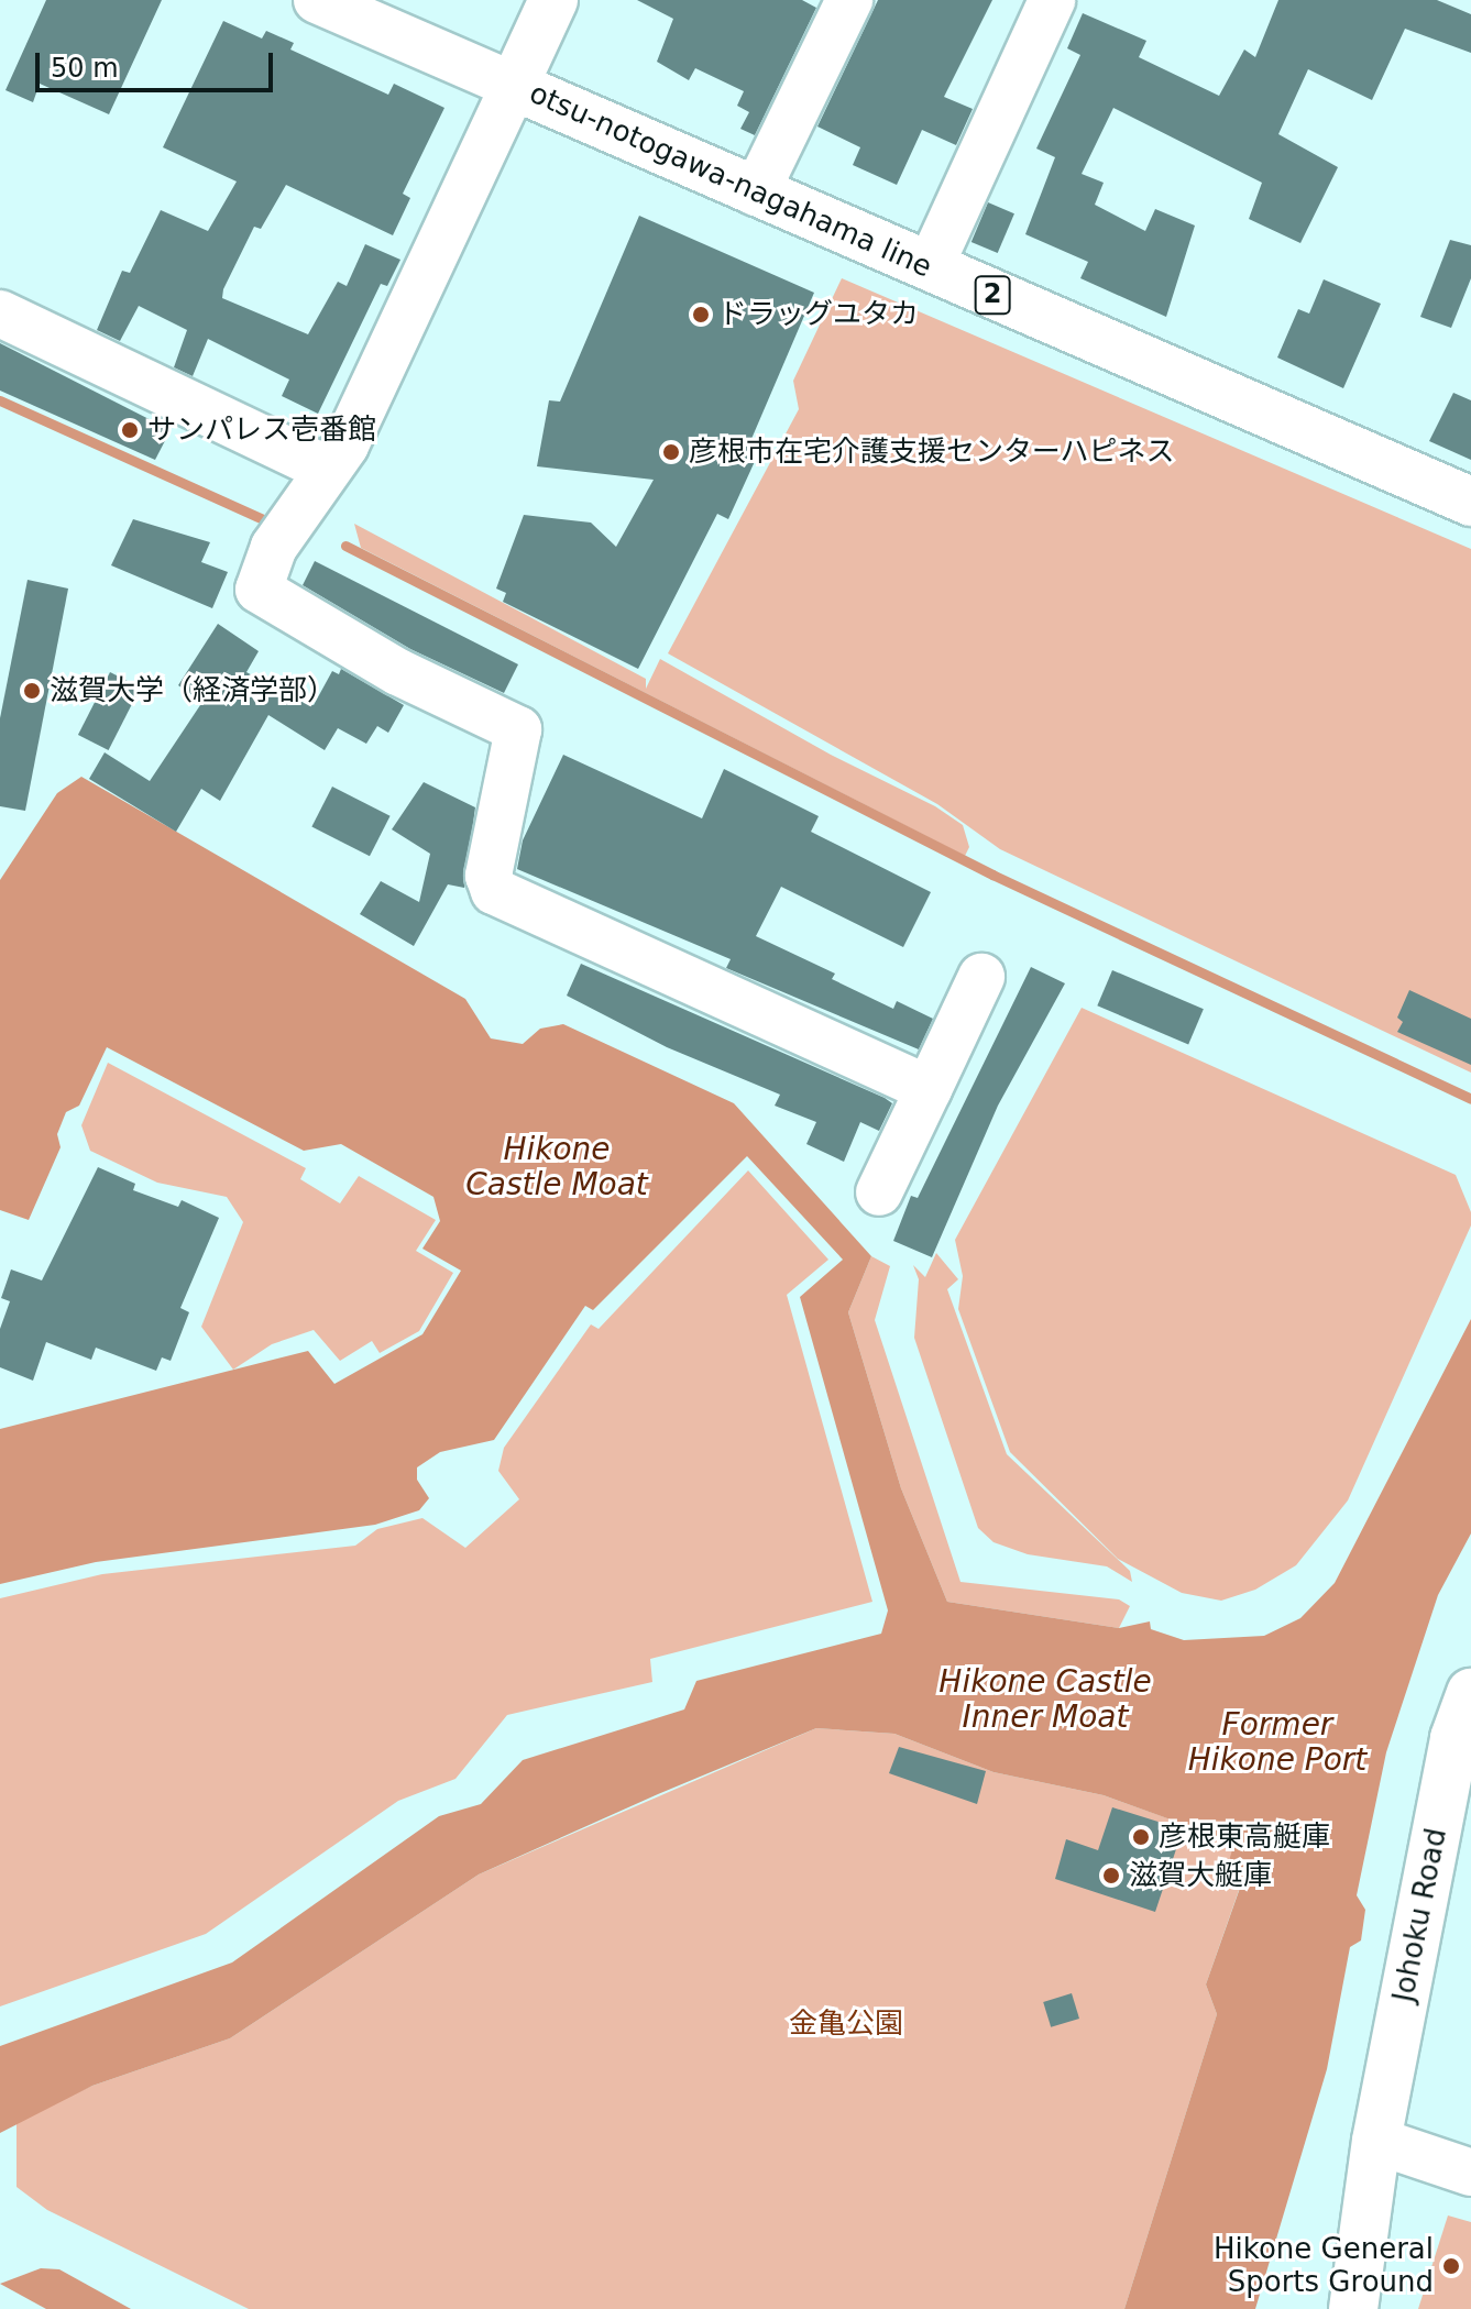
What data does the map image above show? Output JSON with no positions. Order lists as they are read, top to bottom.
{
  "streets": {
    "main road": ["otsu-notogawa-nagahama line", "2", "Johoku Road"]
  },
  "water": ["Hikone Castle Moat", "Hikone Castle Inner Moat", "Former Hikone Port"],
  "parks": ["金亀公園"],
  "places": [
    "ドラッグユタカ",
    "サンパレス壱番館",
    "彦根市在宅介護支援センターハピネス",
    "滋賀大学（経済学部）",
    "彦根東高艇庫",
    "滋賀大艇庫",
    "Hikone General Sports Ground"
  ],
  "scale_bar": "50 m"
}
